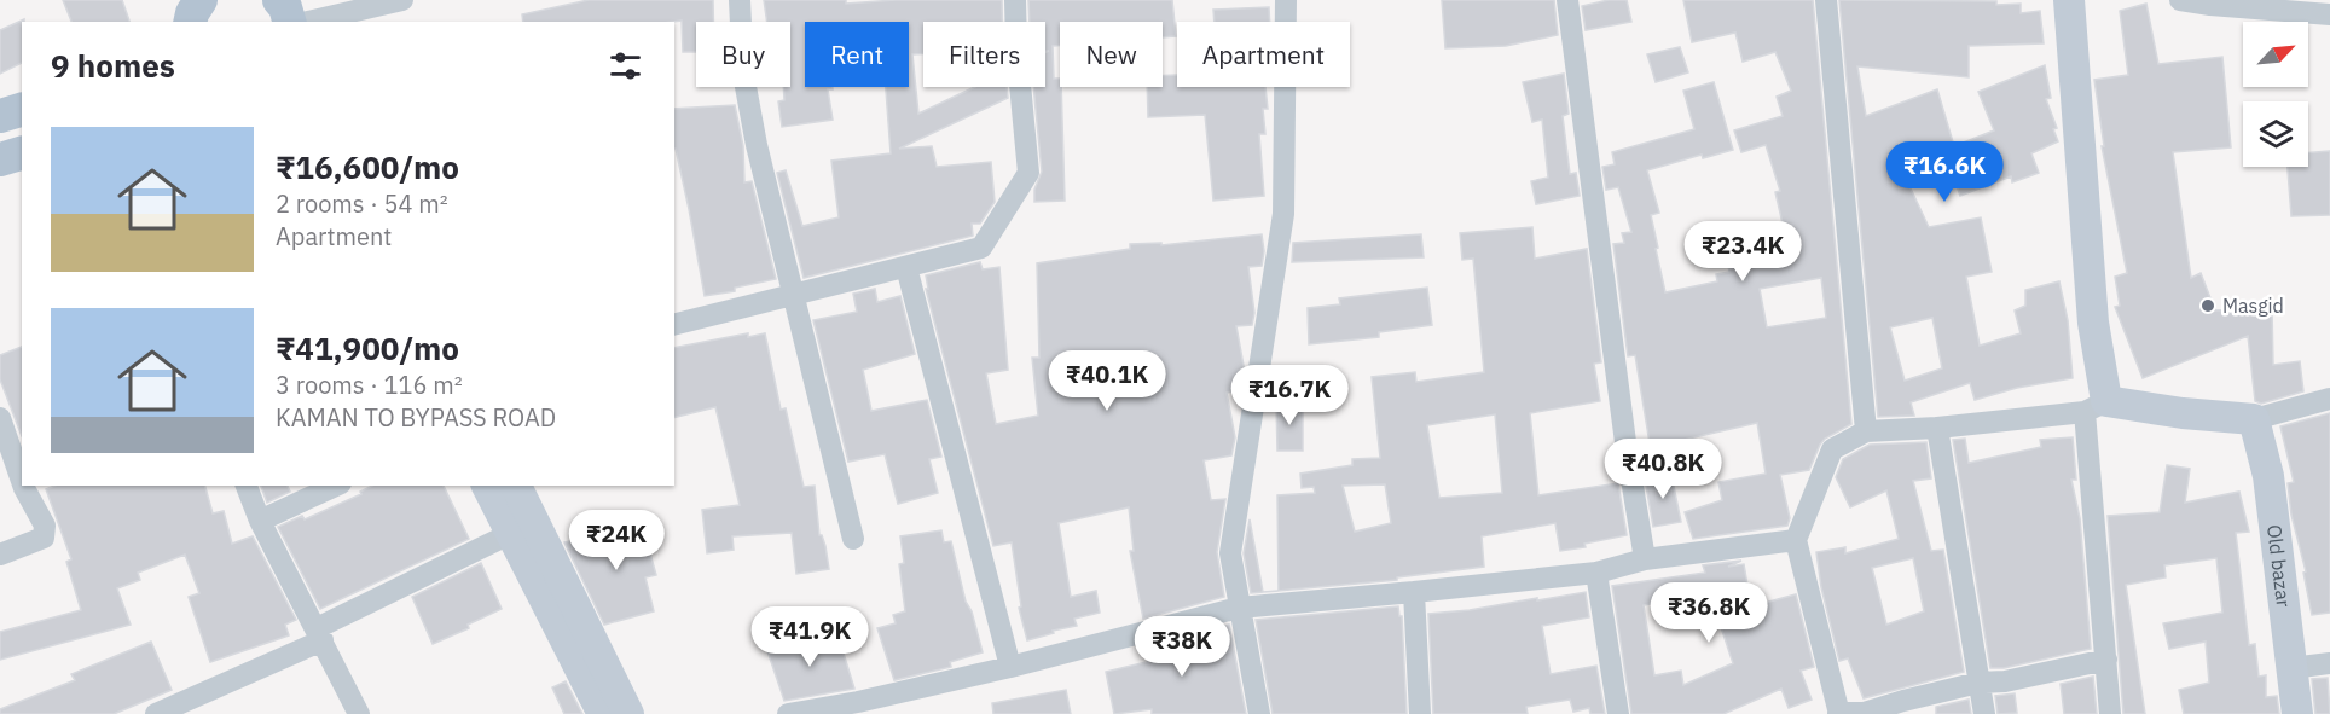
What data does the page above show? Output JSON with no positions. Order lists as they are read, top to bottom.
{
  "streets": {
    "street": ["Old bazar"]
  },
  "places": ["Masgid"],
  "north": "top right",
  "page": {
    "chip": [
      "Buy",
      "Rent",
      "Filters",
      "New",
      "Apartment"
    ],
    "heading": "9 homes",
    "list": [
      {
        "name": "₹16,600/mo",
        "note": "2 rooms · 54 m² · Apartment"
      },
      {
        "name": "₹41,900/mo",
        "note": "3 rooms · 116 m² · KAMAN TO BYPASS ROAD"
      }
    ],
    "price": [
      "₹16.6K",
      "₹23.4K",
      "₹40.1K",
      "₹16.7K",
      "₹40.8K",
      "₹24K",
      "₹36.8K",
      "₹41.9K",
      "₹38K"
    ]
  }
}
